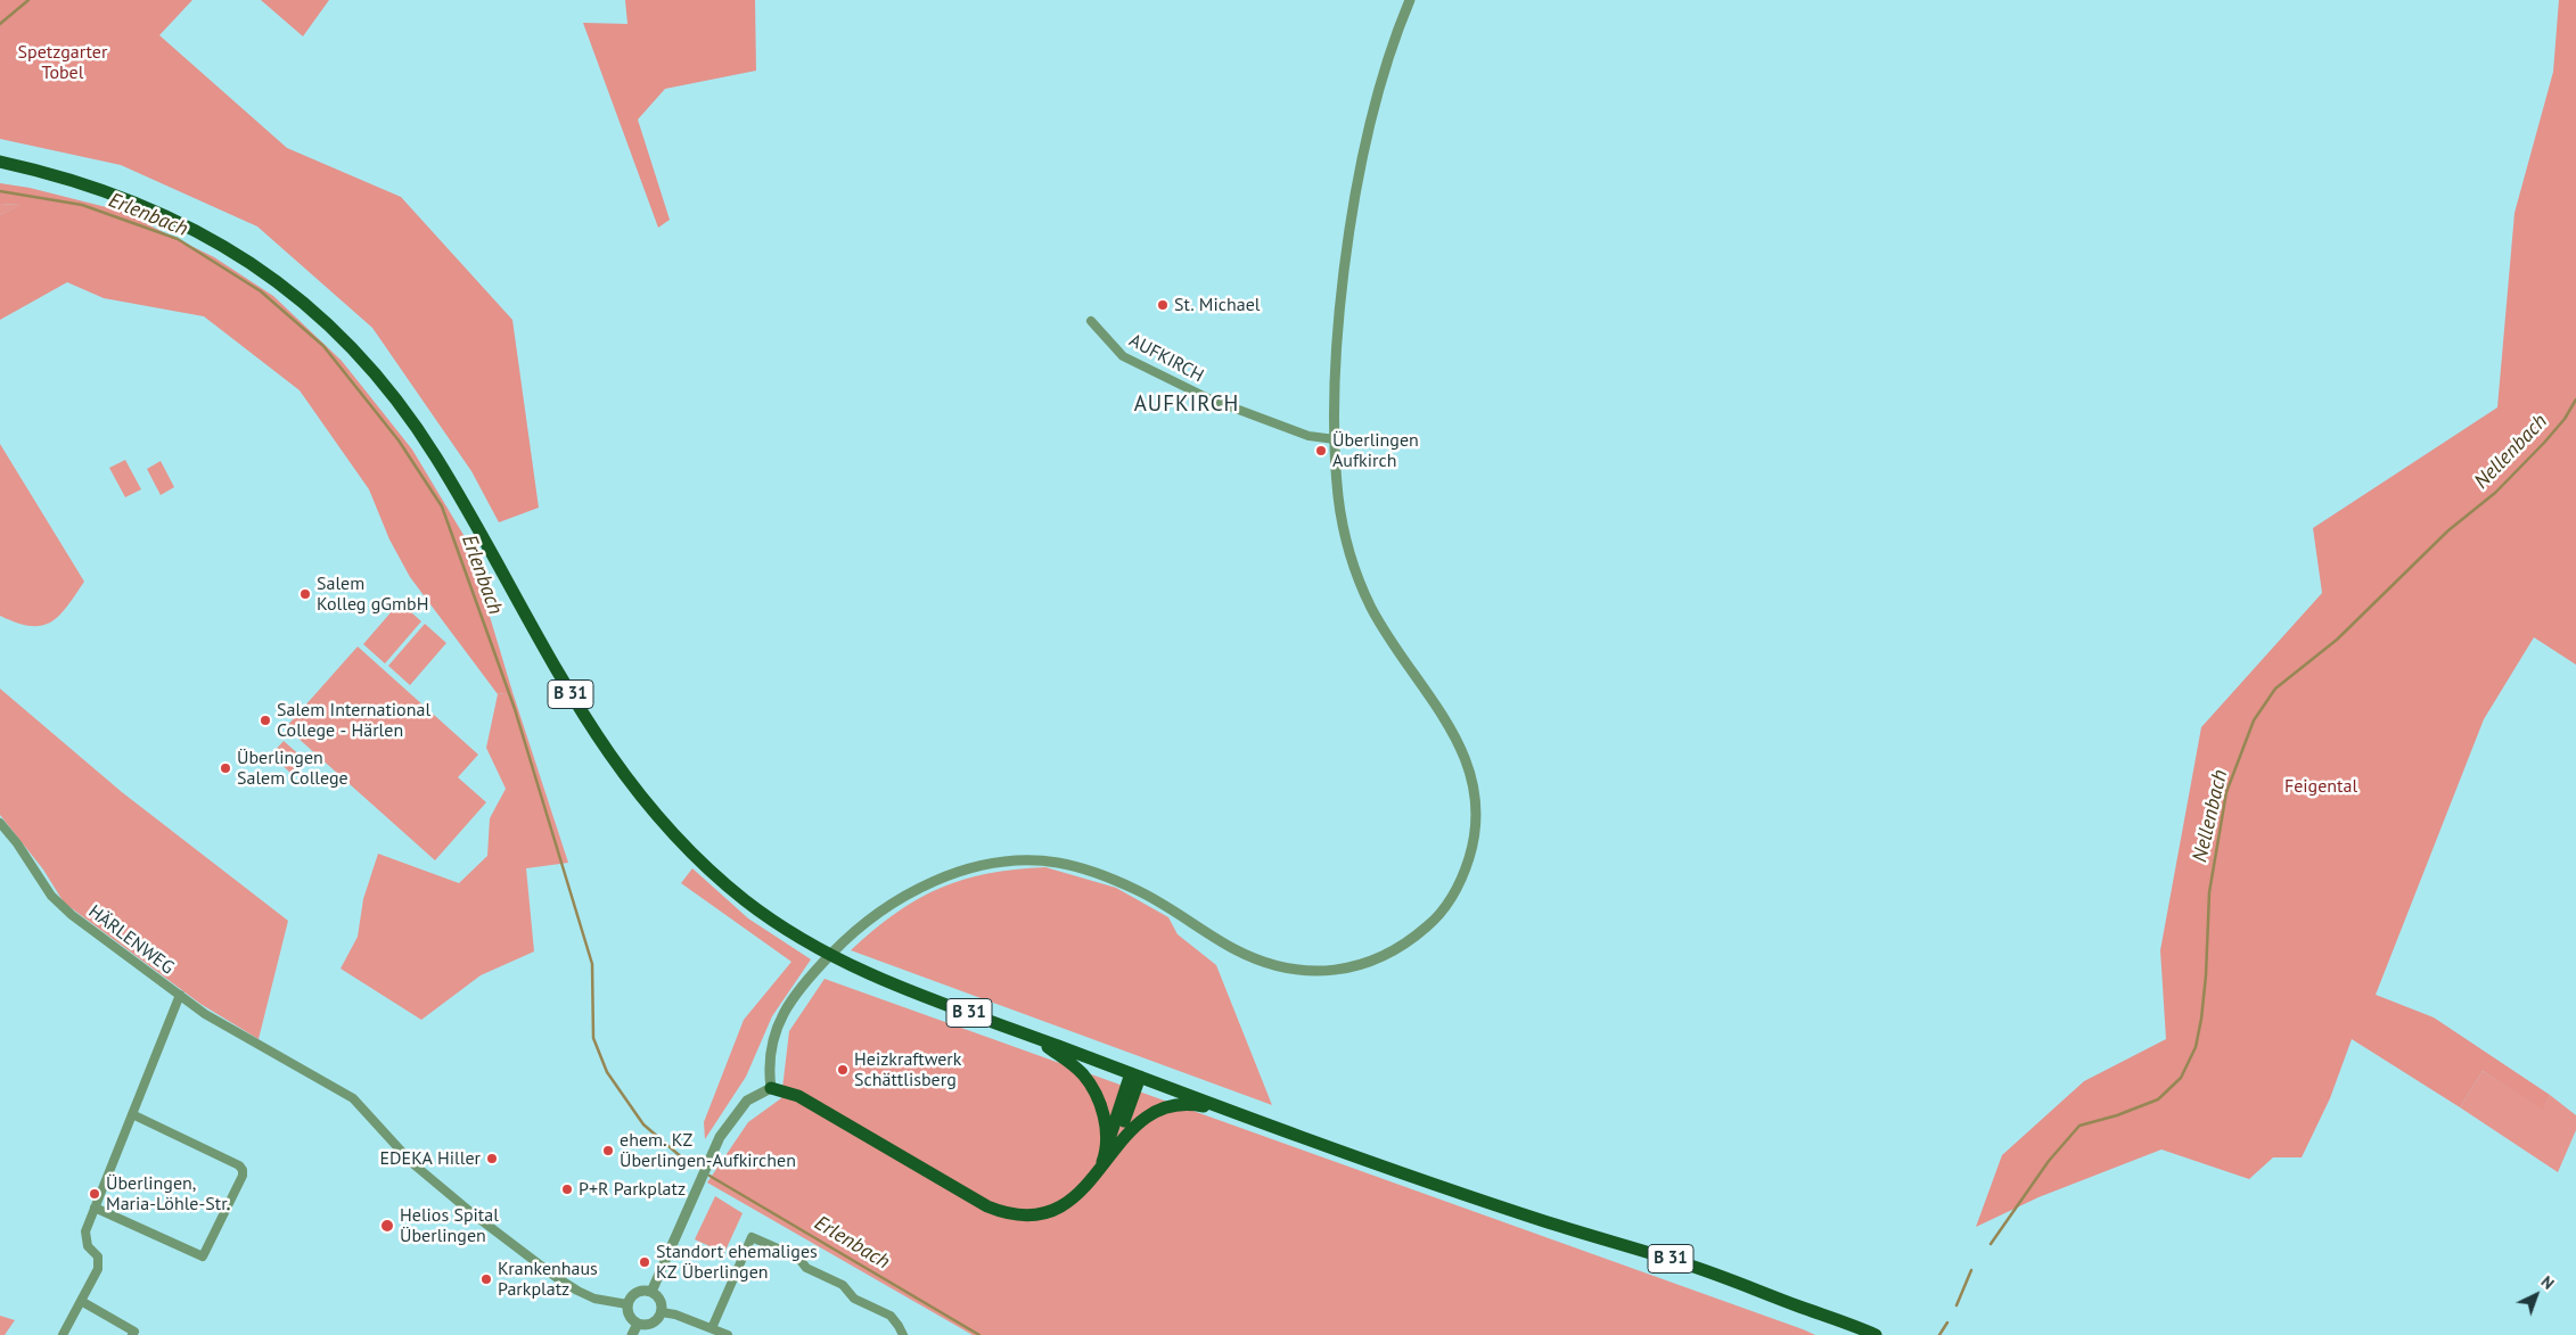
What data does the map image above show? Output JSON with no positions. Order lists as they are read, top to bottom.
{
  "streets": {
    "main road": ["B 31"],
    "street": ["AUFKIRCH", "HÄRLENWEG"]
  },
  "districts": ["AUFKIRCH"],
  "water": ["Erlenbach", "Nellenbach"],
  "parks": ["Spetzgarter Tobel", "Feigental"],
  "places": [
    "St. Michael",
    "Überlingen Aufkirch",
    "Salem Kolleg gGmbH",
    "Salem International College - Härlen",
    "Überlingen Salem College",
    "Heizkraftwerk Schättlisberg",
    "ehem. KZ Überlingen-Aufkirchen",
    "EDEKA Hiller",
    "P+R Parkplatz",
    "Überlingen, Maria-Löhle-Str.",
    "Helios Spital Überlingen",
    "Standort ehemaliges KZ Überlingen",
    "Krankenhaus Parkplatz"
  ],
  "north": "top right"
}
